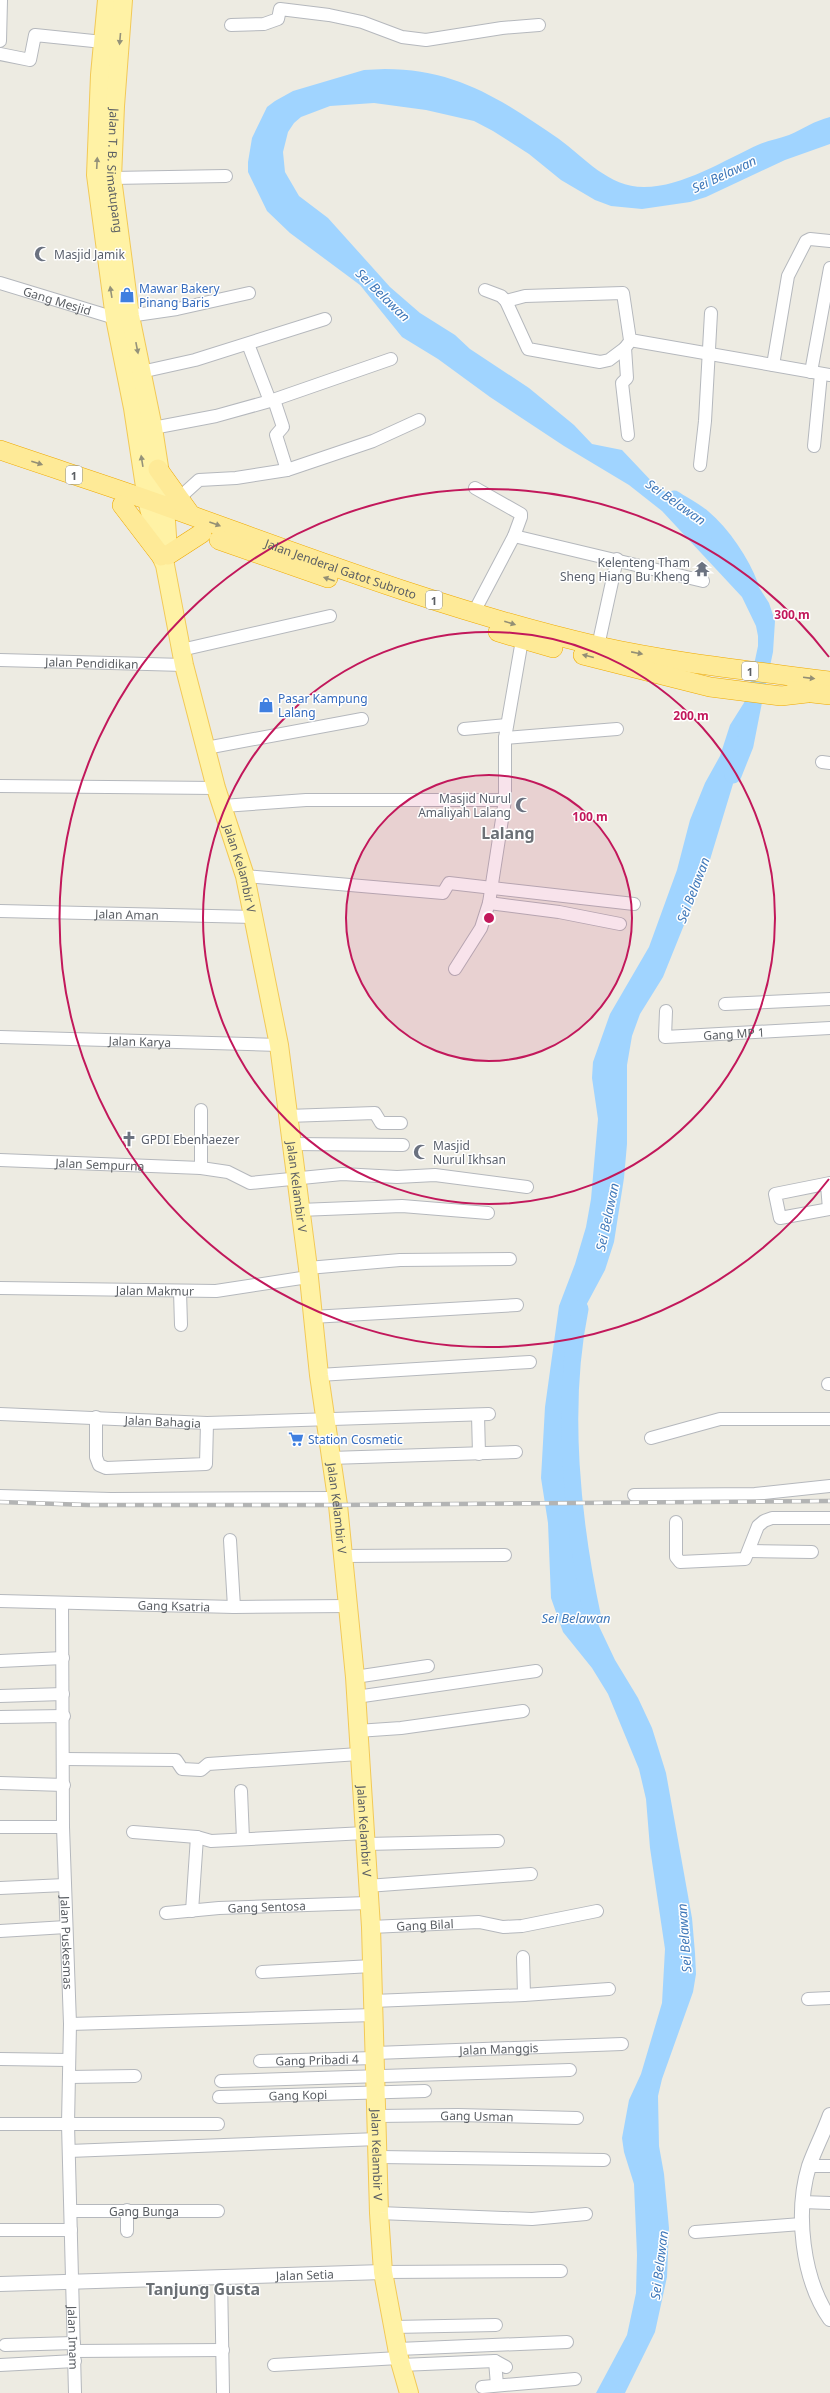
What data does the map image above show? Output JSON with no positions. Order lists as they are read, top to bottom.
{
  "streets": {
    "highway": ["1", "Jalan Jenderal Gatot Subroto"],
    "main road": ["Jalan T. B. Simatupang", "Jalan Kelambir V"],
    "street": [
      "Gang Mesjid",
      "Jalan Pendidikan",
      "Jalan Aman",
      "Gang MP 1",
      "Jalan Karya",
      "Jalan Sempurna",
      "Jalan Makmur",
      "Jalan Bahagia",
      "Gang Ksatria",
      "Gang Sentosa",
      "Gang Bilal",
      "Jalan Puskesmas",
      "Jalan Manggis",
      "Gang Pribadi 4",
      "Gang Kopi",
      "Gang Usman",
      "Gang Bunga",
      "Jalan Setia",
      "Jalan Imam"
    ]
  },
  "crossings": [
    ["Jalan T. B. Simatupang", "Gang Mesjid"],
    ["Jalan T. B. Simatupang", "Jalan Jenderal Gatot Subroto"],
    ["Jalan T. B. Simatupang", "Jalan Kelambir V"],
    ["1", "Jalan Jenderal Gatot Subroto"],
    ["Jalan Jenderal Gatot Subroto", "Jalan Kelambir V"],
    ["Jalan Pendidikan", "Jalan Kelambir V"],
    ["Jalan Kelambir V", "Jalan Aman"],
    ["Jalan Kelambir V", "Jalan Karya"],
    ["Jalan Kelambir V", "Jalan Sempurna"],
    ["Jalan Kelambir V", "Jalan Makmur"],
    ["Jalan Kelambir V", "Jalan Bahagia"],
    ["Jalan Kelambir V", "Gang Ksatria"],
    ["Jalan Kelambir V", "Gang Sentosa"],
    ["Jalan Kelambir V", "Gang Bilal"],
    ["Jalan Kelambir V", "Jalan Manggis"],
    ["Jalan Kelambir V", "Gang Pribadi 4"],
    ["Jalan Kelambir V", "Gang Kopi"],
    ["Jalan Kelambir V", "Gang Usman"],
    ["Jalan Kelambir V", "Jalan Setia"],
    ["Gang Ksatria", "Jalan Puskesmas"],
    ["Jalan Puskesmas", "Gang Bunga"],
    ["Jalan Puskesmas", "Jalan Setia"],
    ["Jalan Puskesmas", "Jalan Imam"],
    ["Jalan Manggis", "Gang Pribadi 4"],
    ["Jalan Setia", "Jalan Imam"]
  ],
  "districts": ["Lalang", "Tanjung Gusta"],
  "water": ["Sei Belawan"],
  "places": {
    "mosque": ["Masjid Jamik", "Masjid Nurul Amaliyah Lalang", "Masjid Nurul Ikhsan"],
    "shop": ["Mawar Bakery Pinang Baris", "Pasar Kampung Lalang"],
    "temple": ["Kelenteng Tham Sheng Hiang Bu Kheng"],
    "church": ["GPDI Ebenhaezer"],
    "supermarket": ["Station Cosmetic"]
  },
  "rings": ["300 m", "200 m", "100 m"]
}
